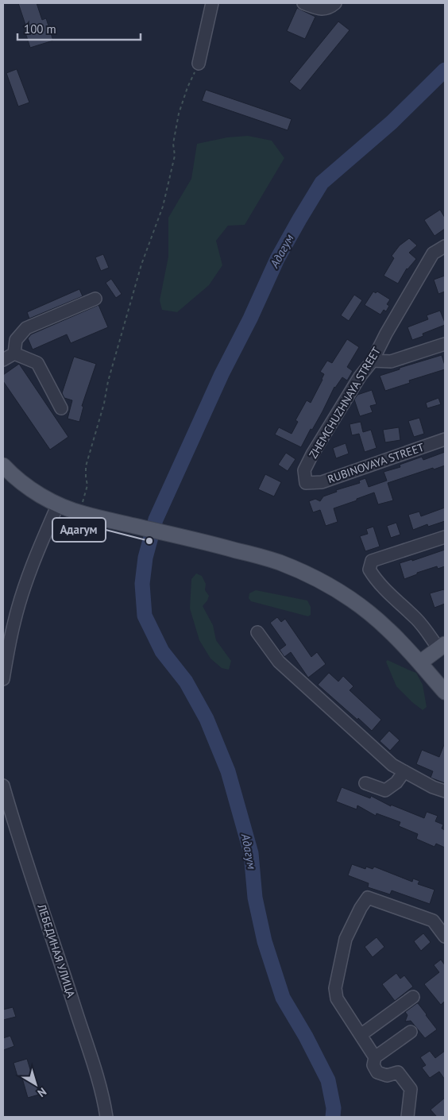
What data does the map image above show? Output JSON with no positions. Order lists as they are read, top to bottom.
{
  "streets": {
    "street": ["ZHEMCHUZHNAYA STREET", "RUBINOVAYA STREET", "ЛЕБЕДИНАЯ УЛИЦА"]
  },
  "crossings": [
    ["ZHEMCHUZHNAYA STREET", "RUBINOVAYA STREET"]
  ],
  "water": ["Адагум"],
  "places": ["Адагум"],
  "scale_bar": "100 m",
  "north": "bottom right"
}
